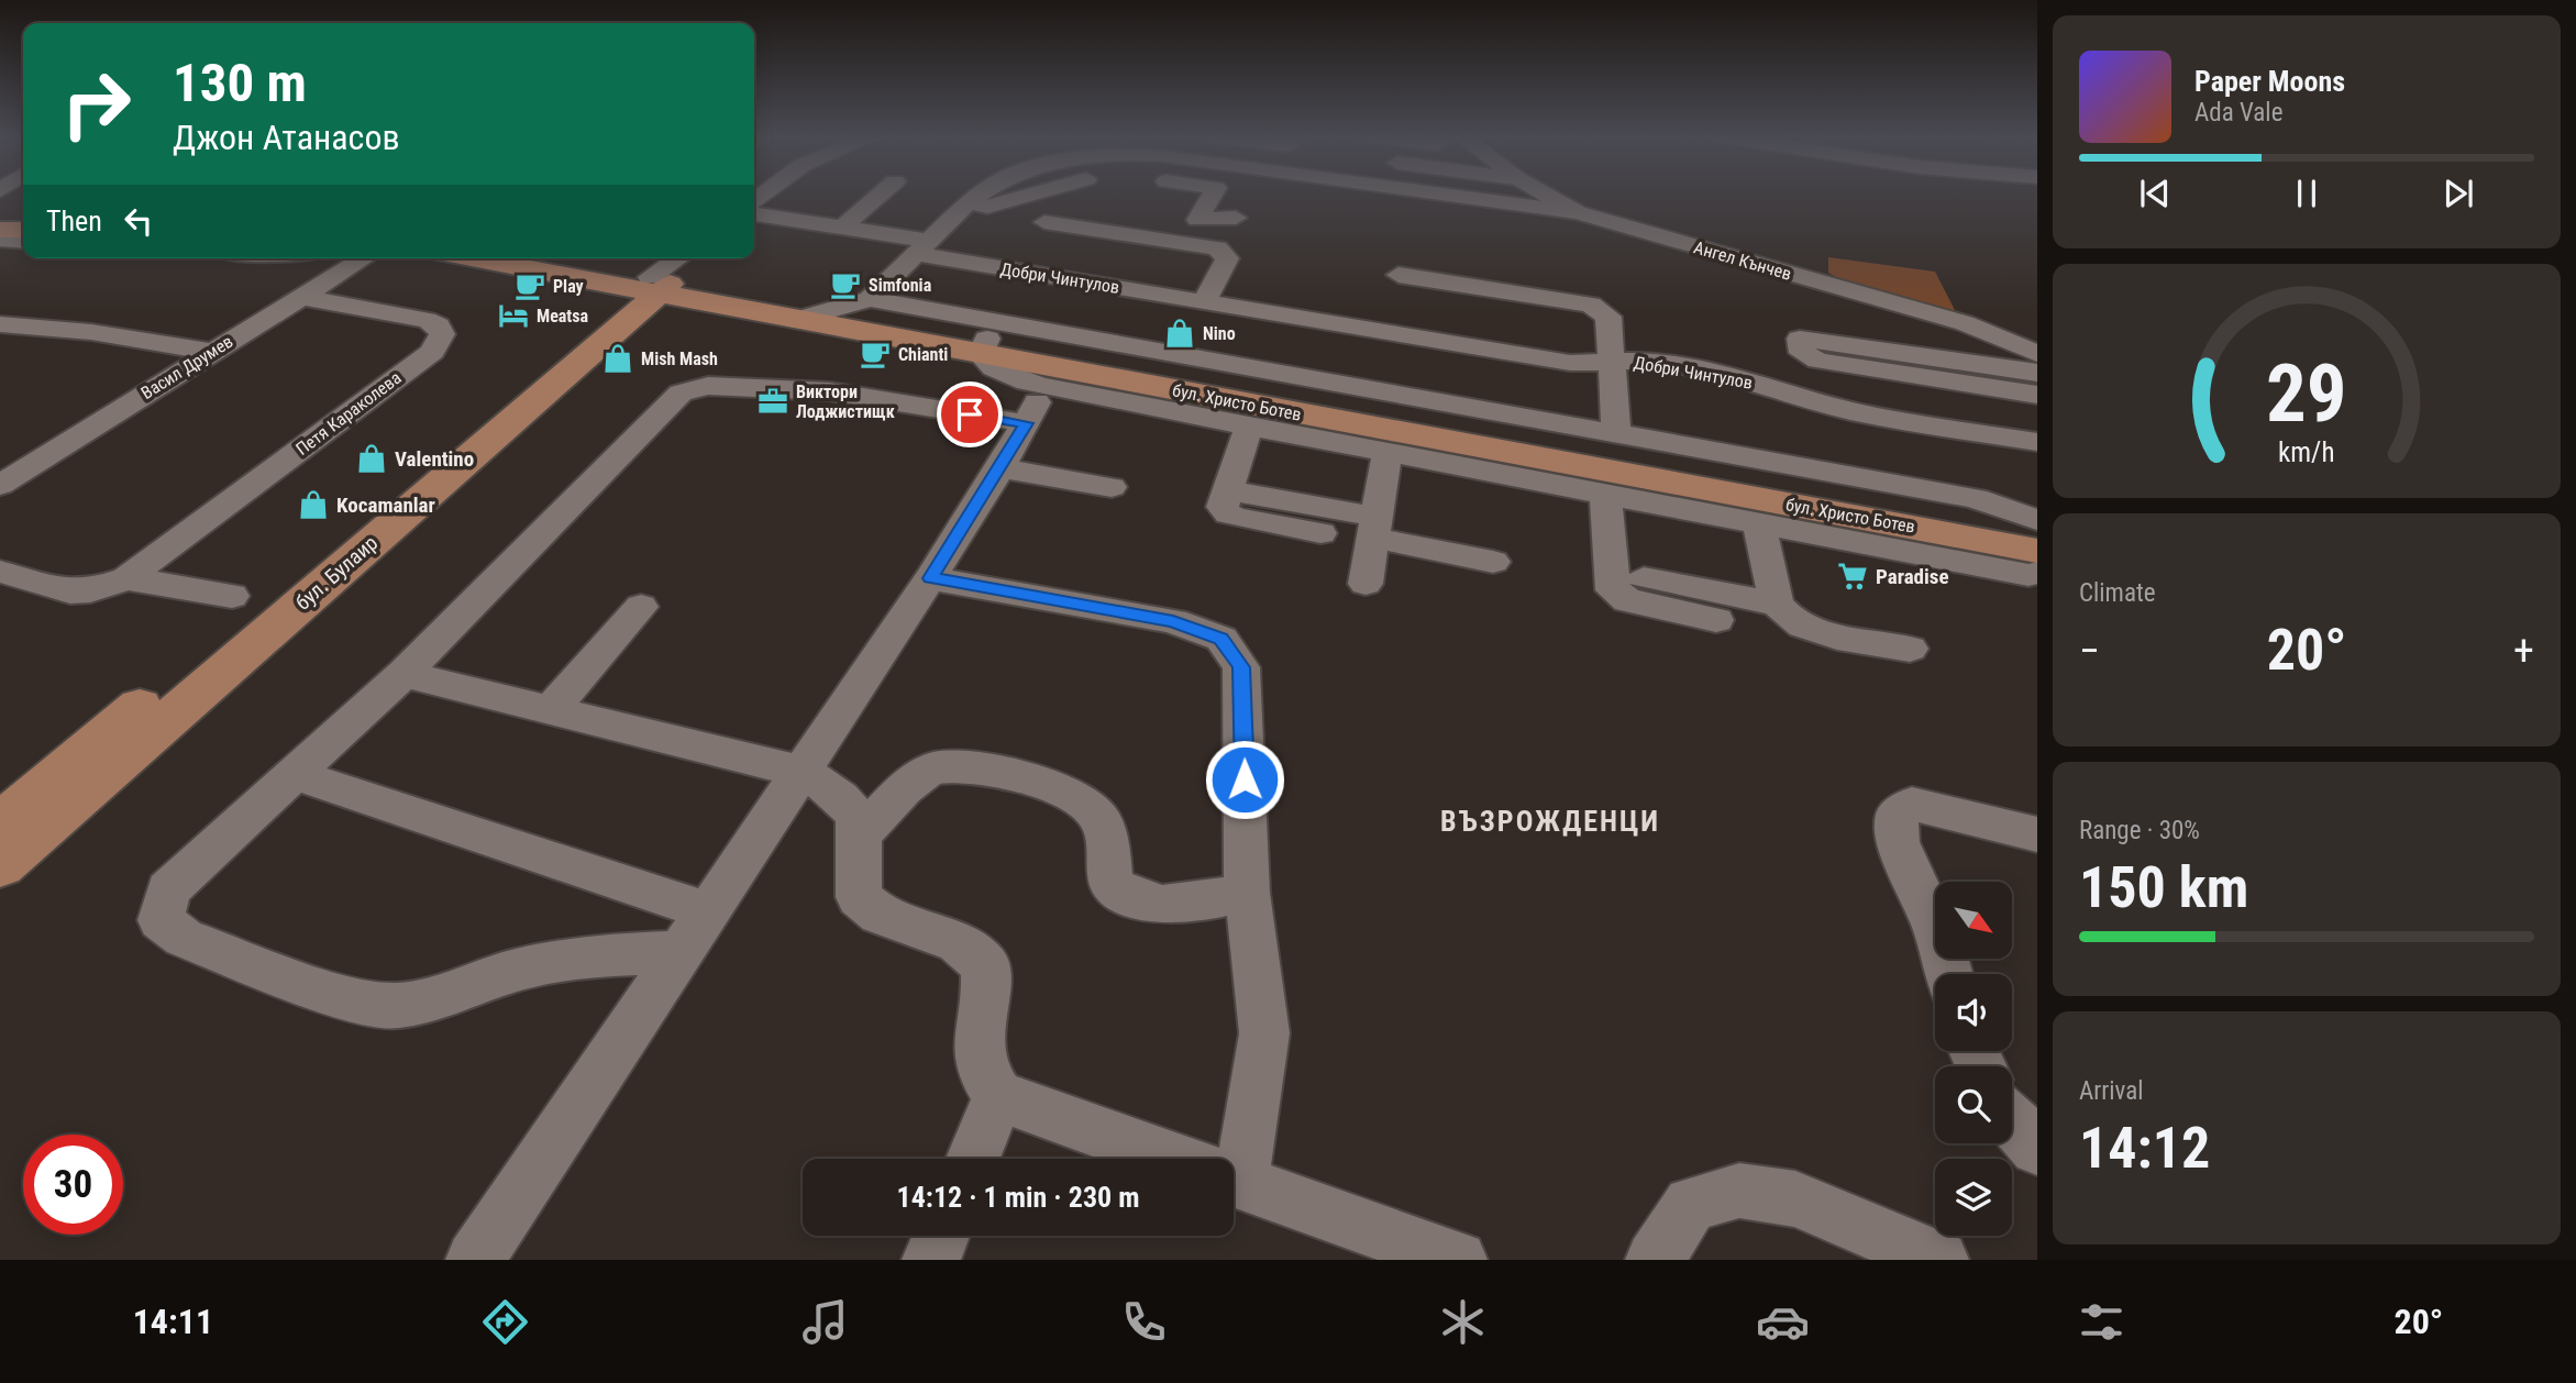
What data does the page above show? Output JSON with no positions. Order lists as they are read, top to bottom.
{
  "streets": {
    "main road": ["бул. Христо Ботев", "бул. Булаир"],
    "street": [
      "Ангел Кънчев",
      "Добри Чинтулов",
      "Васил Друмев",
      "Петя Караколева"
    ]
  },
  "crossings": [
    ["Васил Друмев", "Петя Караколева"],
    ["бул. Христо Ботев", "бул. Булаир"]
  ],
  "districts": ["ВЪЗРОЖДЕНЦИ"],
  "places": {
    "cafe": ["Simfonia", "Play", "Chianti"],
    "hotel": ["Meatsa"],
    "shop": [
      "Nino",
      "Mish Mash",
      "Valentino",
      "Kocamanlar"
    ],
    "office": ["Виктори Лоджистищк"],
    "supermarket": ["Paradise"]
  },
  "north": "bottom right",
  "page": {
    "turn": ["130 m", "Джон Атанасов"],
    "song": ["Paper Moons", "Ada Vale"],
    "then": "Then",
    "tile": [
      "Climate",
      ["Range · 30%", "150 km"],
      ["Arrival", "14:12"]
    ],
    "heat": ["−", "20°", "+"],
    "limit": "30",
    "trip": "14:12 · 1 min · 230 m",
    "tabs": ["14:11", "20°"],
    "gauge": ["29", "km/h"]
  }
}
